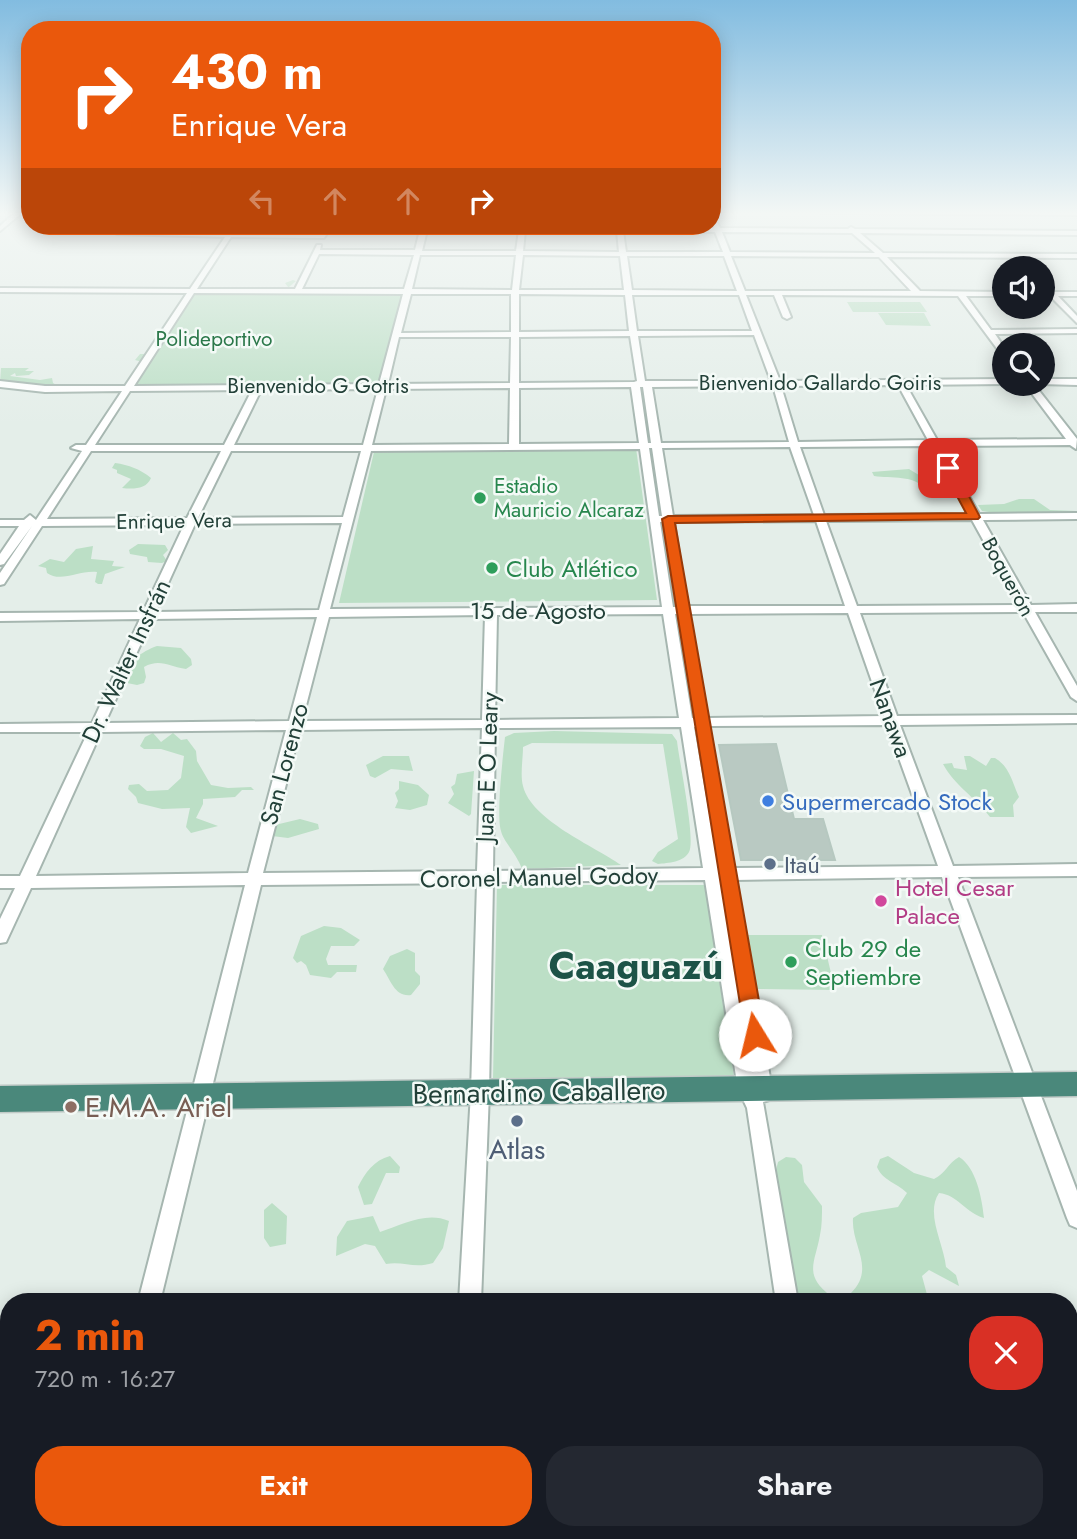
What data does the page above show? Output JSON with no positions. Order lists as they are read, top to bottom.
{
  "streets": {
    "highway": ["Bernardino Caballero"],
    "street": [
      "Bienvenido Gallardo Goiris",
      "Bienvenido G Gotris",
      "Enrique Vera",
      "Boquerón",
      "15 de Agosto",
      "Dr. Walter Insfrán",
      "Nanawa",
      "San Lorenzo",
      "Juan E O Leary",
      "Coronel Manuel Godoy"
    ]
  },
  "crossings": [
    ["Bienvenido Gallardo Goiris", "Bienvenido G Gotris"],
    ["Bienvenido Gallardo Goiris", "Boquerón"],
    ["Bienvenido Gallardo Goiris", "Nanawa"],
    ["Bienvenido G Gotris", "Dr. Walter Insfrán"],
    ["Bienvenido G Gotris", "San Lorenzo"],
    ["Enrique Vera", "Dr. Walter Insfrán"],
    ["Enrique Vera", "San Lorenzo"],
    ["Boquerón", "15 de Agosto"],
    ["15 de Agosto", "Dr. Walter Insfrán"],
    ["15 de Agosto", "Nanawa"],
    ["15 de Agosto", "San Lorenzo"],
    ["15 de Agosto", "Juan E O Leary"],
    ["Dr. Walter Insfrán", "Coronel Manuel Godoy"],
    ["Nanawa", "Coronel Manuel Godoy"],
    ["Nanawa", "Bernardino Caballero"],
    ["San Lorenzo", "Coronel Manuel Godoy"],
    ["San Lorenzo", "Bernardino Caballero"],
    ["Juan E O Leary", "Coronel Manuel Godoy"],
    ["Juan E O Leary", "Bernardino Caballero"]
  ],
  "districts": ["Caaguazú"],
  "parks": ["Polideportivo"],
  "places": [
    "Estadio Mauricio Alcaraz",
    "Club Atlético",
    "Supermercado Stock",
    "Itaú",
    "Hotel Cesar Palace",
    "Club 29 de Septiembre",
    "E.M.A. Ariel",
    "Atlas"
  ],
  "page": {
    "turn": ["430 m", "Enrique Vera"],
    "heading": ["2 min", "720 m · 16:27"],
    "buttons": ["Exit", "Share"]
  }
}
